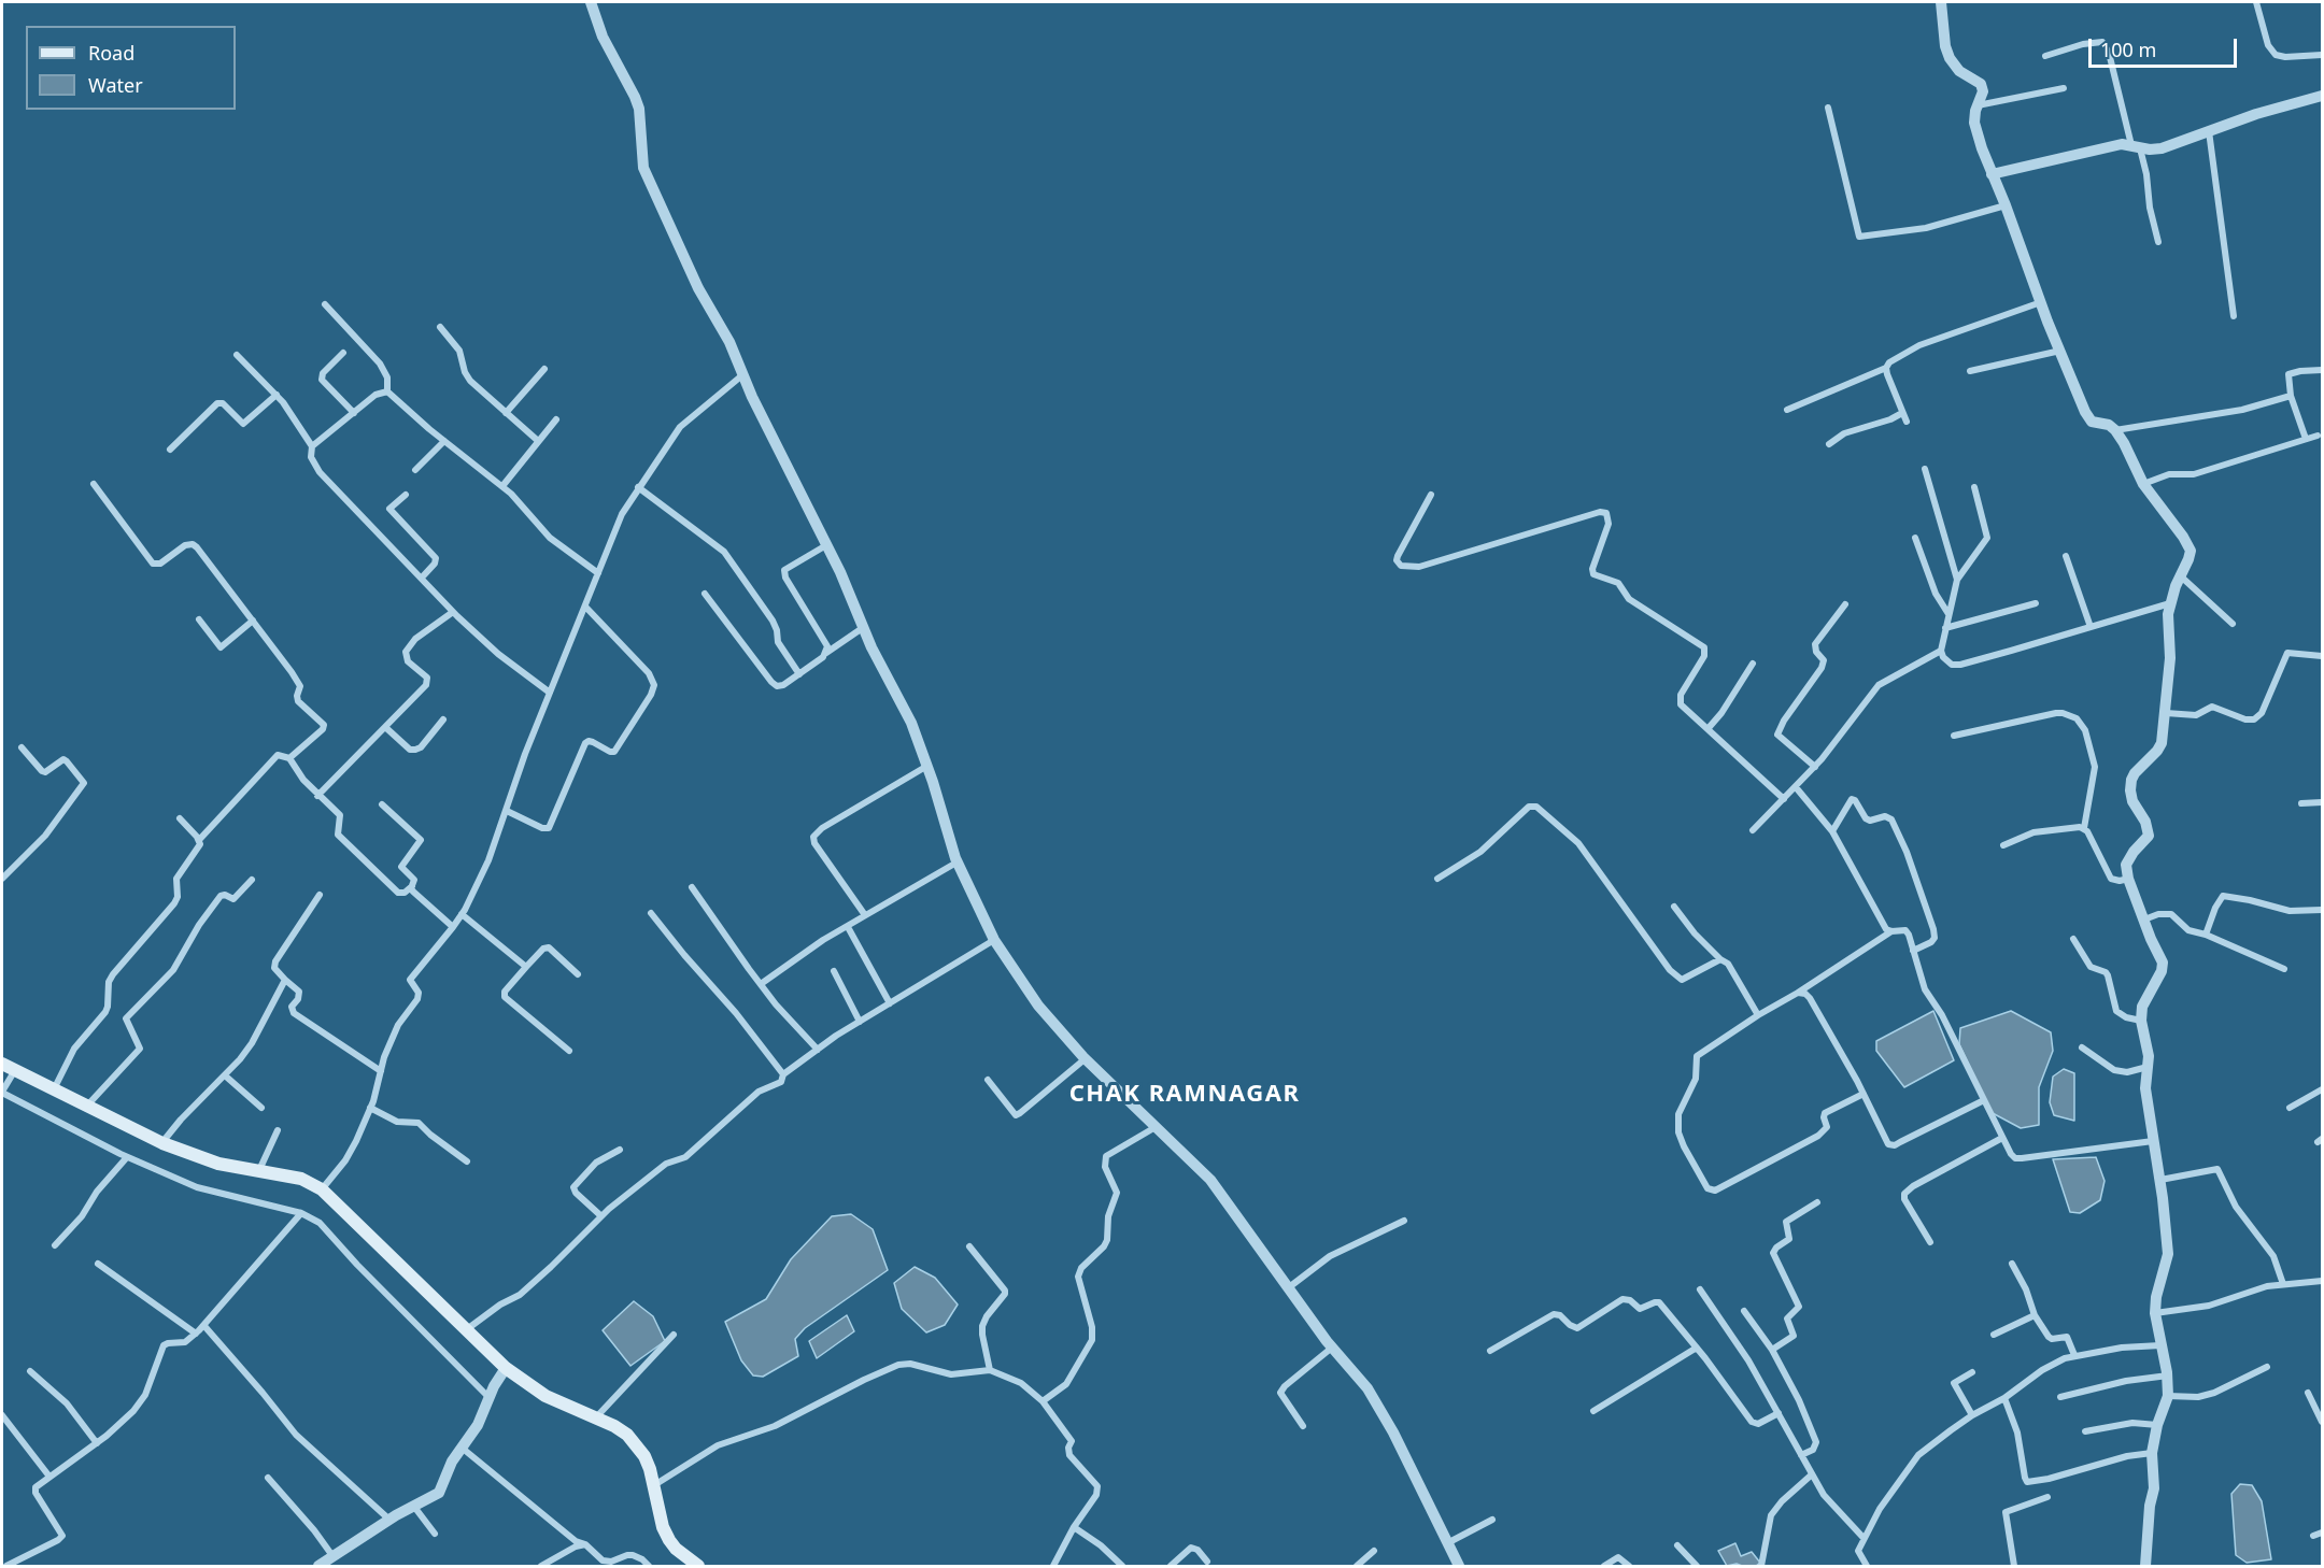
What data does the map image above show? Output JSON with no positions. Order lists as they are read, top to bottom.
{
  "districts": ["CHAK RAMNAGAR"],
  "legend": ["Road", "Water"],
  "scale_bar": "100 m"
}
